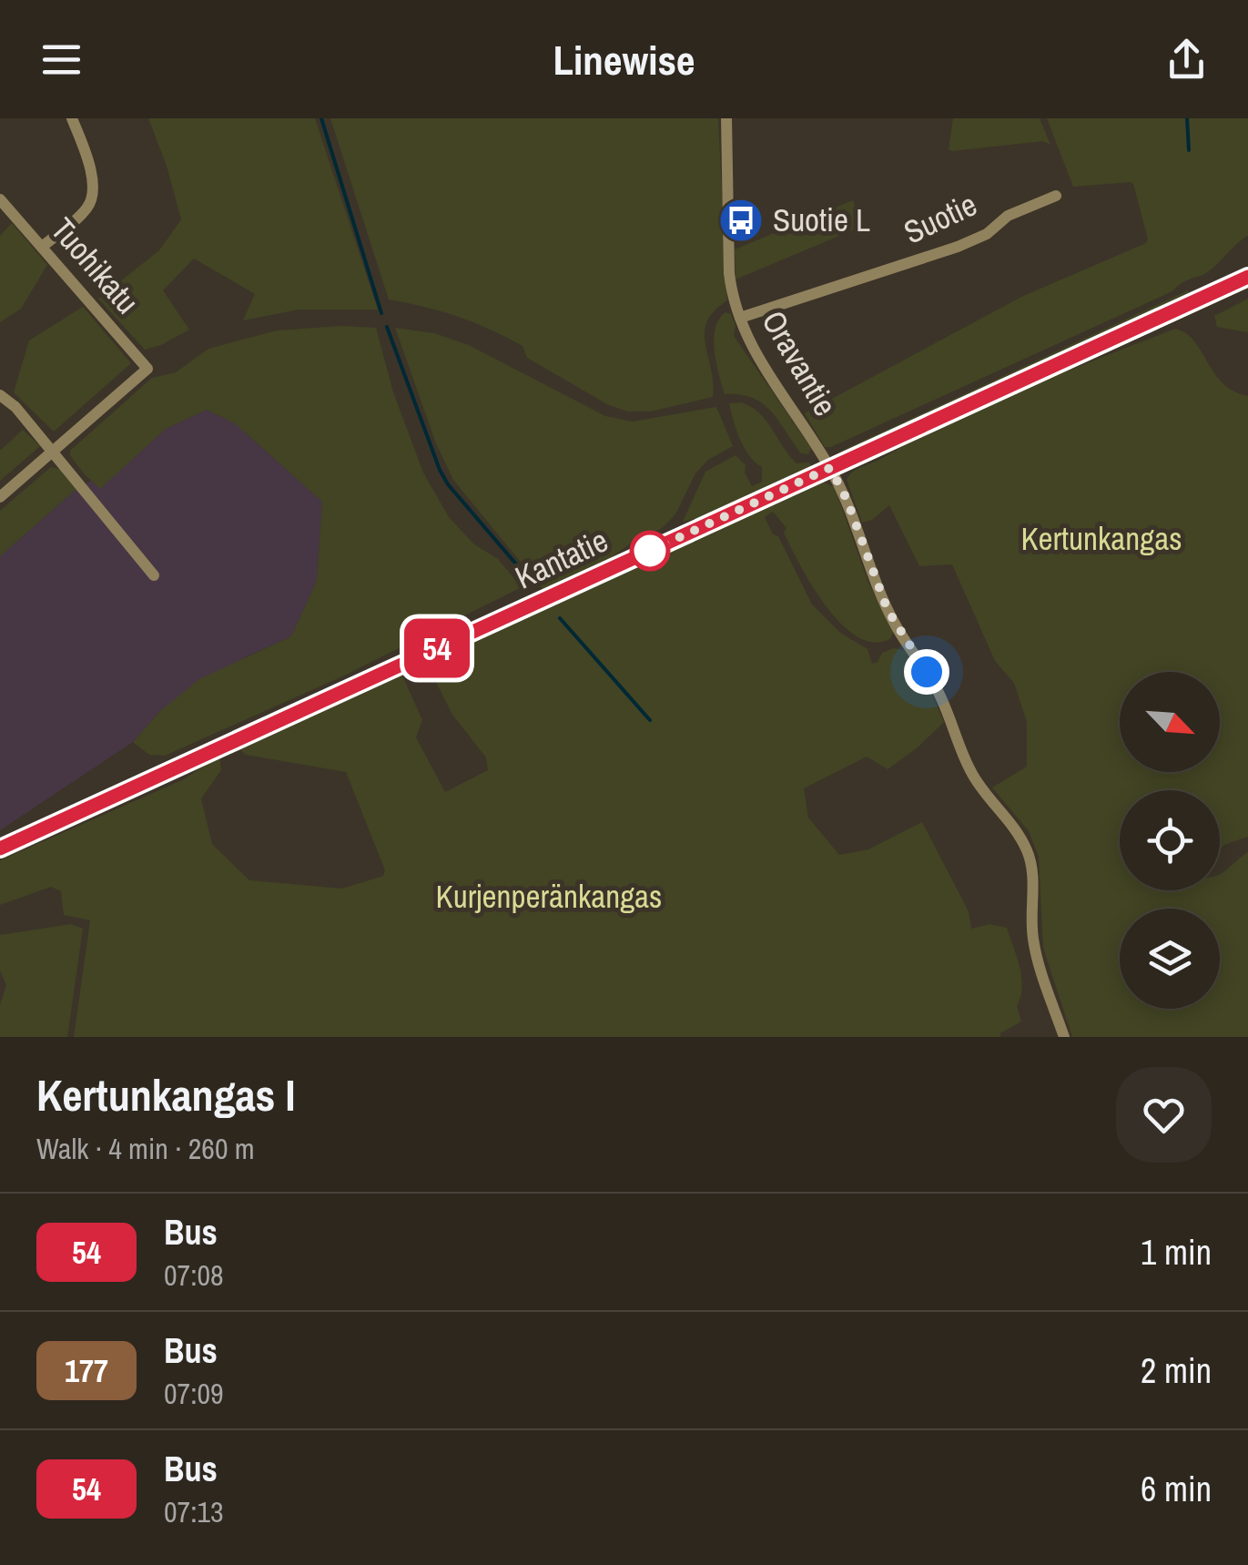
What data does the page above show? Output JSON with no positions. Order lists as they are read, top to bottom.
{
  "streets": {
    "main road": ["Kantatie"],
    "street": ["Suotie", "Tuohikatu", "Oravantie"]
  },
  "crossings": [
    ["Suotie", "Oravantie"],
    ["Oravantie", "Kantatie"]
  ],
  "parks": ["Kertunkangas", "Kurjenperänkangas"],
  "places": {
    "bus stop": ["Suotie L"]
  },
  "lines": ["bus line 54"],
  "north": "bottom right",
  "page": {
    "header": "Linewise",
    "on_map": "54",
    "heading": ["Kertunkangas I", "Walk · 4 min · 260 m"],
    "list": [
      {
        "mark": "54",
        "name": "Bus",
        "note": "07:08",
        "value": "1 min"
      },
      {
        "mark": "177",
        "name": "Bus",
        "note": "07:09",
        "value": "2 min"
      },
      {
        "mark": "54",
        "name": "Bus",
        "note": "07:13",
        "value": "6 min"
      }
    ]
  }
}
